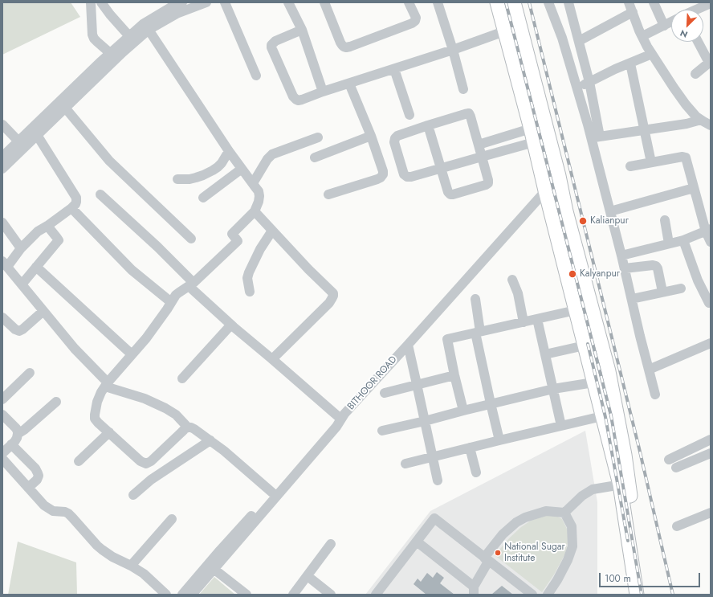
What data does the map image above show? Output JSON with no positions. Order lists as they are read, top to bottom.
{
  "streets": {
    "street": ["BITHOOR ROAD"]
  },
  "places": ["Kalianpur", "Kalyanpur", "National Sugar Institute"],
  "scale_bar": "100 m",
  "north": "bottom left"
}
